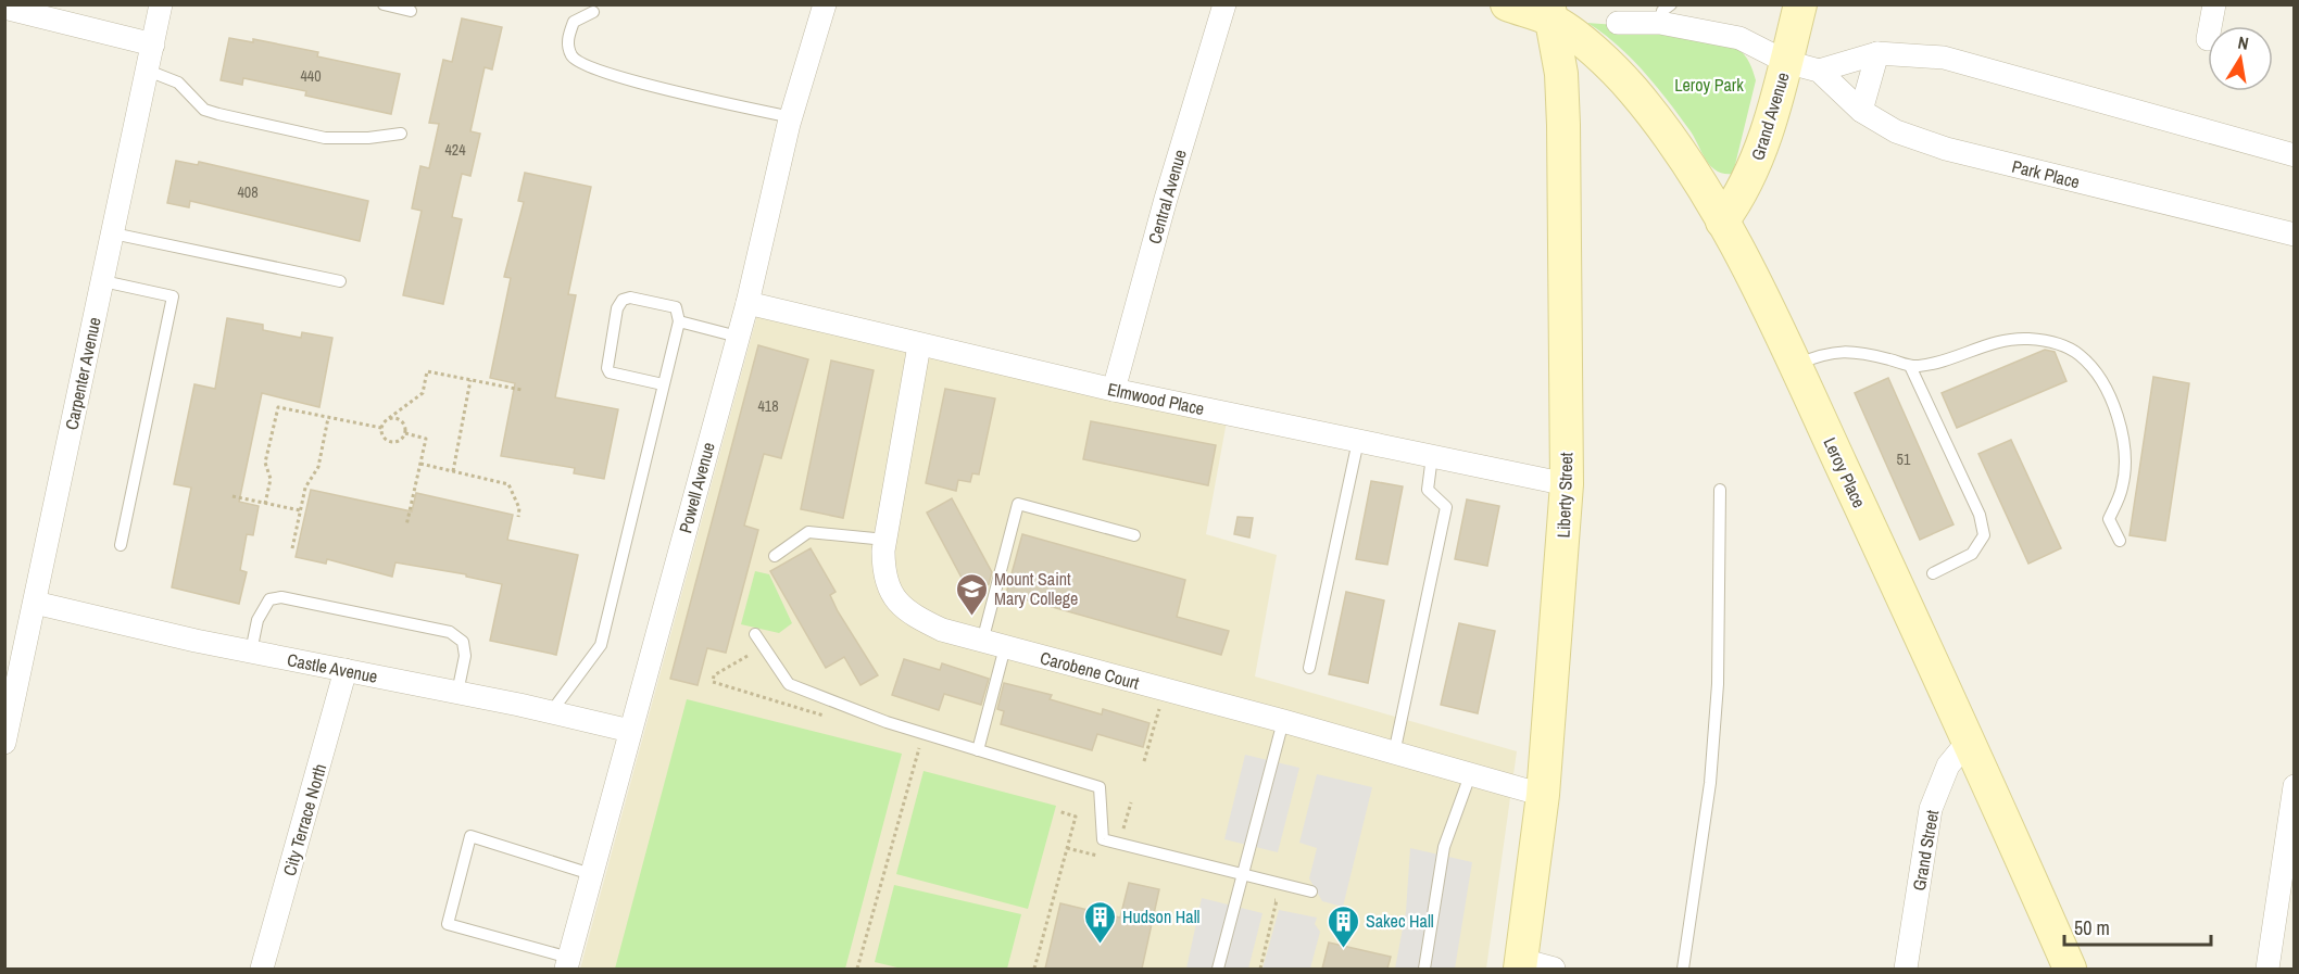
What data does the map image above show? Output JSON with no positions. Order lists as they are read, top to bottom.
{
  "streets": {
    "street": [
      "Grand Avenue",
      "Park Place",
      "Central Avenue",
      "Carpenter Avenue",
      "Elmwood Place",
      "Leroy Place",
      "Powell Avenue",
      "Liberty Street",
      "Castle Avenue",
      "Carobene Court",
      "City Terrace North",
      "Grand Street"
    ]
  },
  "crossings": [
    ["Grand Avenue", "Park Place"],
    ["Grand Avenue", "Leroy Place"],
    ["Central Avenue", "Elmwood Place"],
    ["Carpenter Avenue", "Castle Avenue"],
    ["Elmwood Place", "Powell Avenue"],
    ["Elmwood Place", "Liberty Street"],
    ["Elmwood Place", "Carobene Court"],
    ["Leroy Place", "Liberty Street"],
    ["Leroy Place", "Grand Street"],
    ["Powell Avenue", "Castle Avenue"],
    ["Liberty Street", "Carobene Court"],
    ["Castle Avenue", "City Terrace North"]
  ],
  "parks": ["Leroy Park"],
  "places": {
    "school or university": ["Mount Saint Mary College"],
    "building": ["Hudson Hall", "Sakec Hall"]
  },
  "house_numbers": [
    "440",
    "424",
    "408",
    "418",
    "51"
  ],
  "scale_bar": "50 m",
  "north": "top"
}
